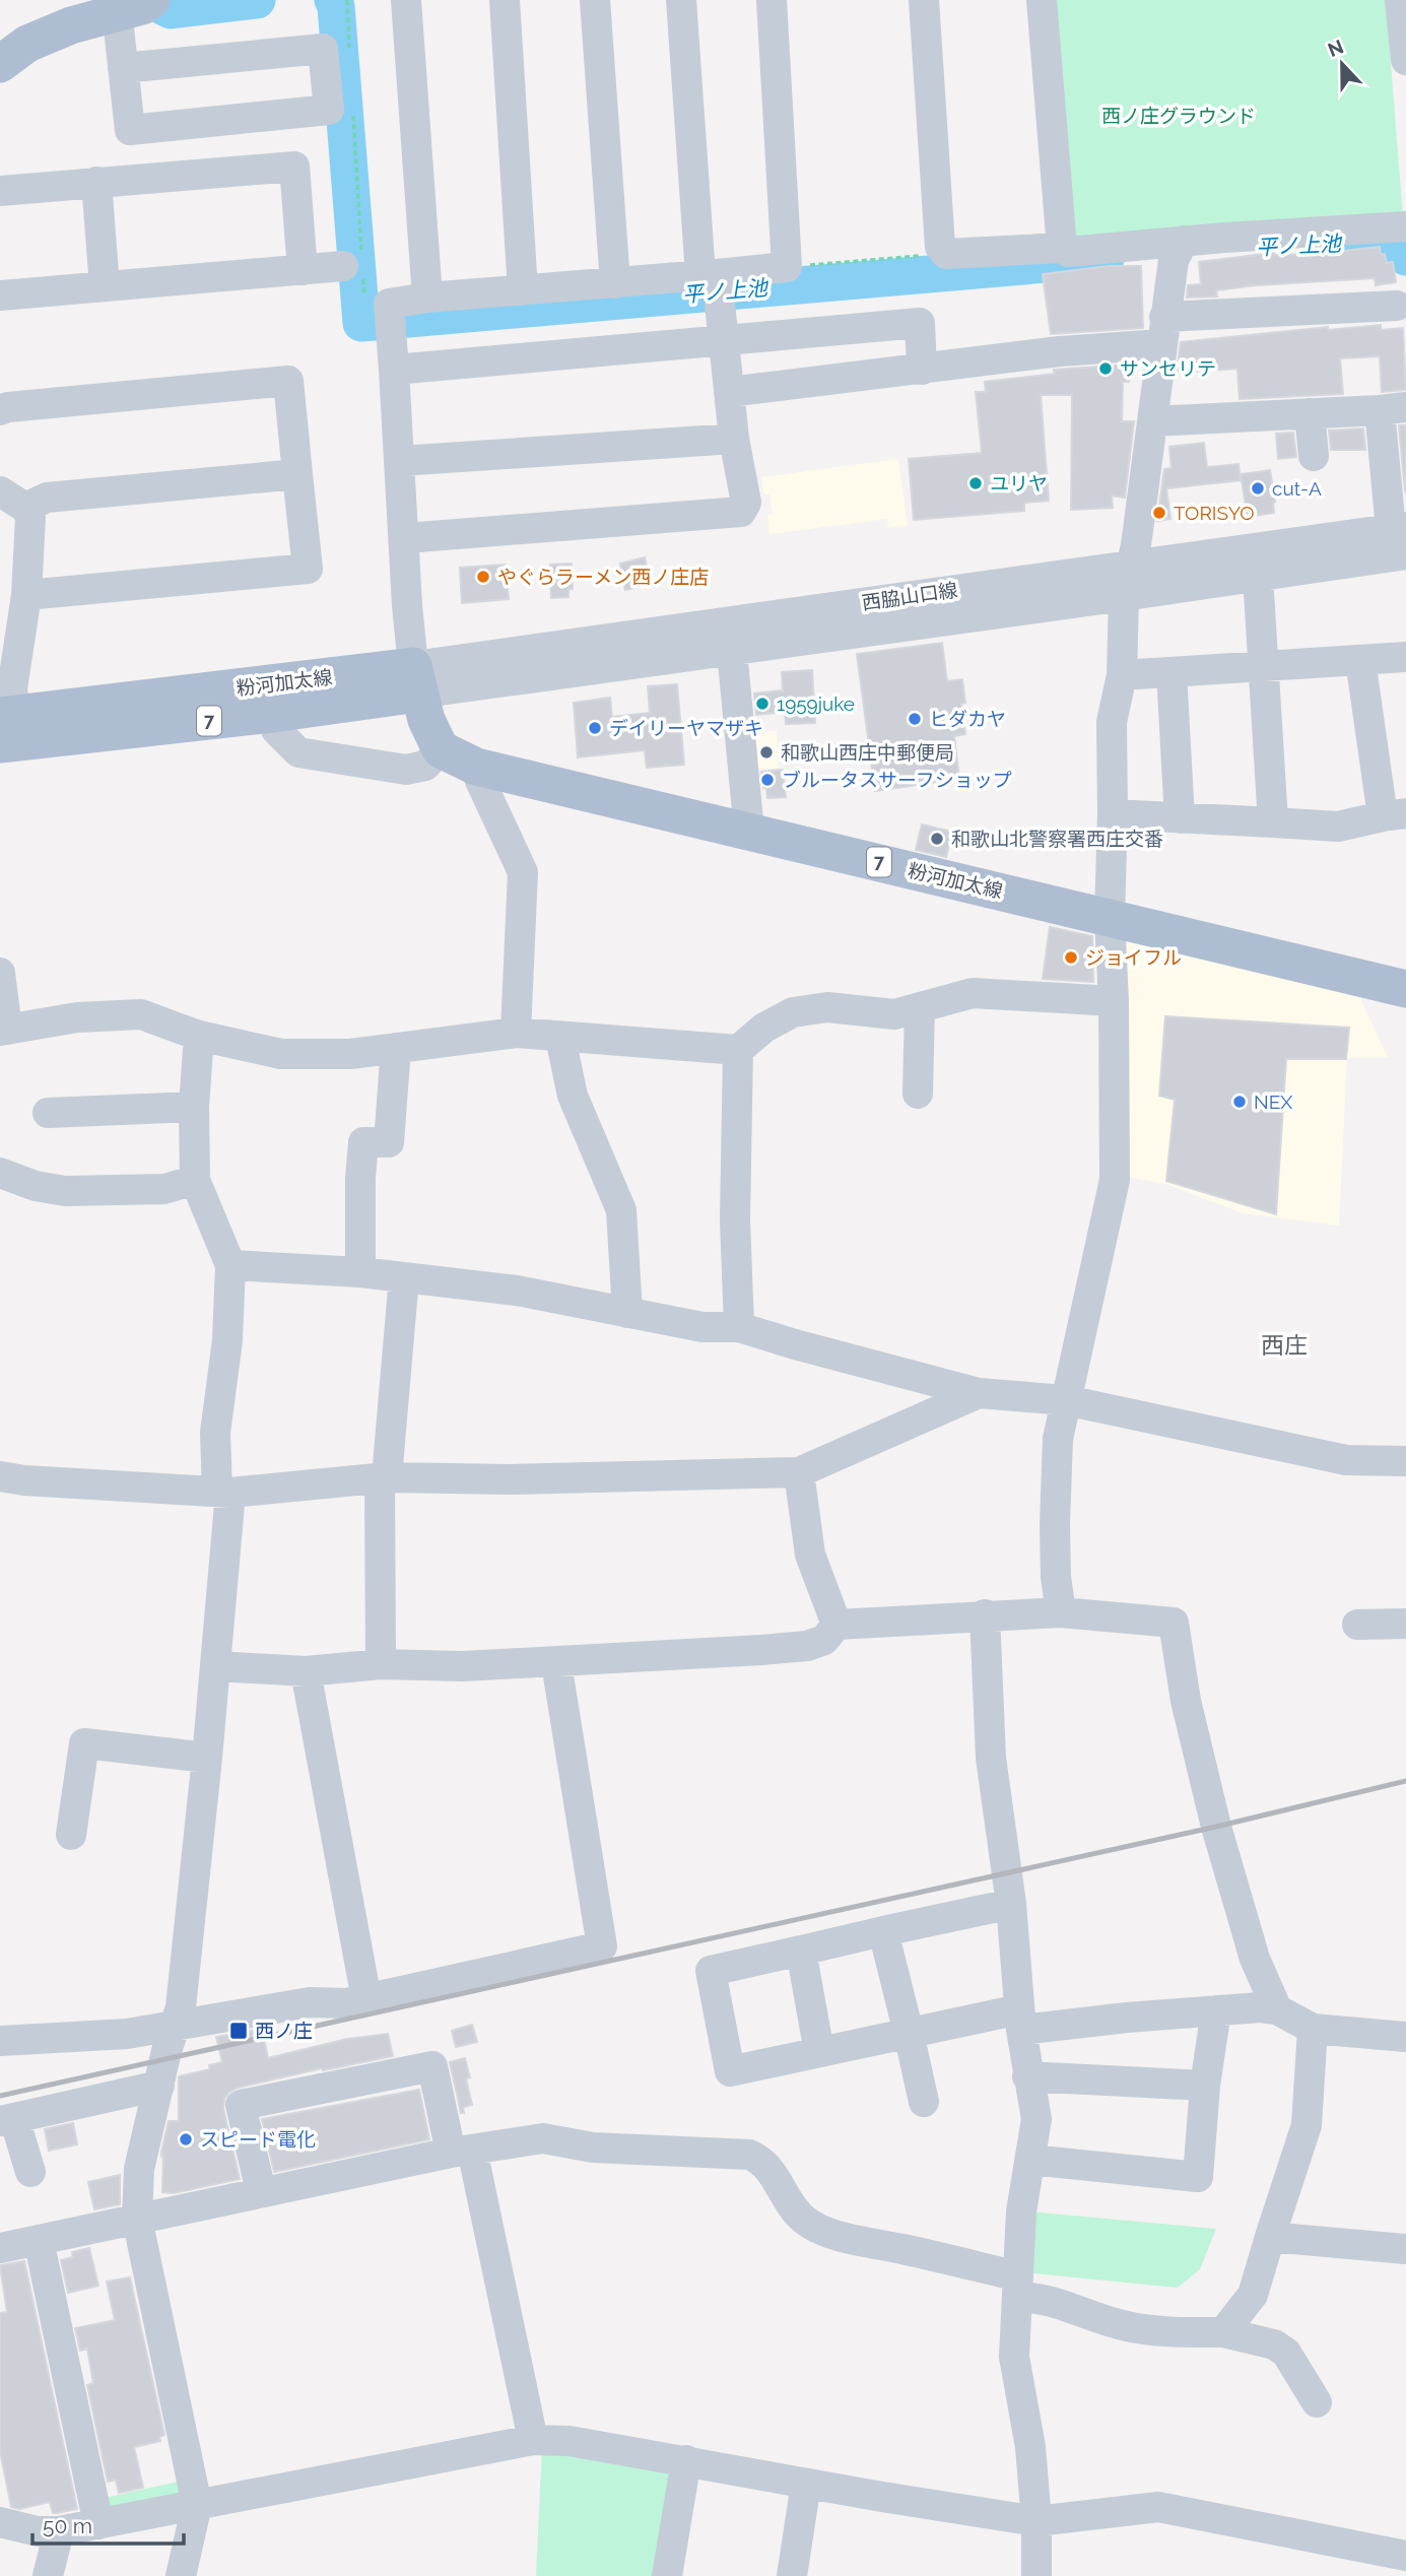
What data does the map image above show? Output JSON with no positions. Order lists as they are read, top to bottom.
{
  "streets": {
    "main road": ["粉河加太線", "7"],
    "street": ["西脇山口線"]
  },
  "crossings": [
    ["西脇山口線", "粉河加太線"]
  ],
  "districts": ["西庄"],
  "water": ["平ノ上池"],
  "parks": ["西ノ庄グラウンド"],
  "places": {
    "other": [
      "サンセリテ",
      "ユリヤ",
      "cut-A",
      "TORISYO",
      "やぐらラーメン西ノ庄店",
      "1959juke",
      "ヒダカヤ",
      "デイリーヤマザキ",
      "和歌山西庄中郵便局",
      "ブルータスサーフショップ",
      "和歌山北警察署西庄交番",
      "ジョイフル",
      "NEX",
      "スピード電化"
    ],
    "transit": ["西ノ庄"]
  },
  "scale_bar": "50 m",
  "north": "top"
}
